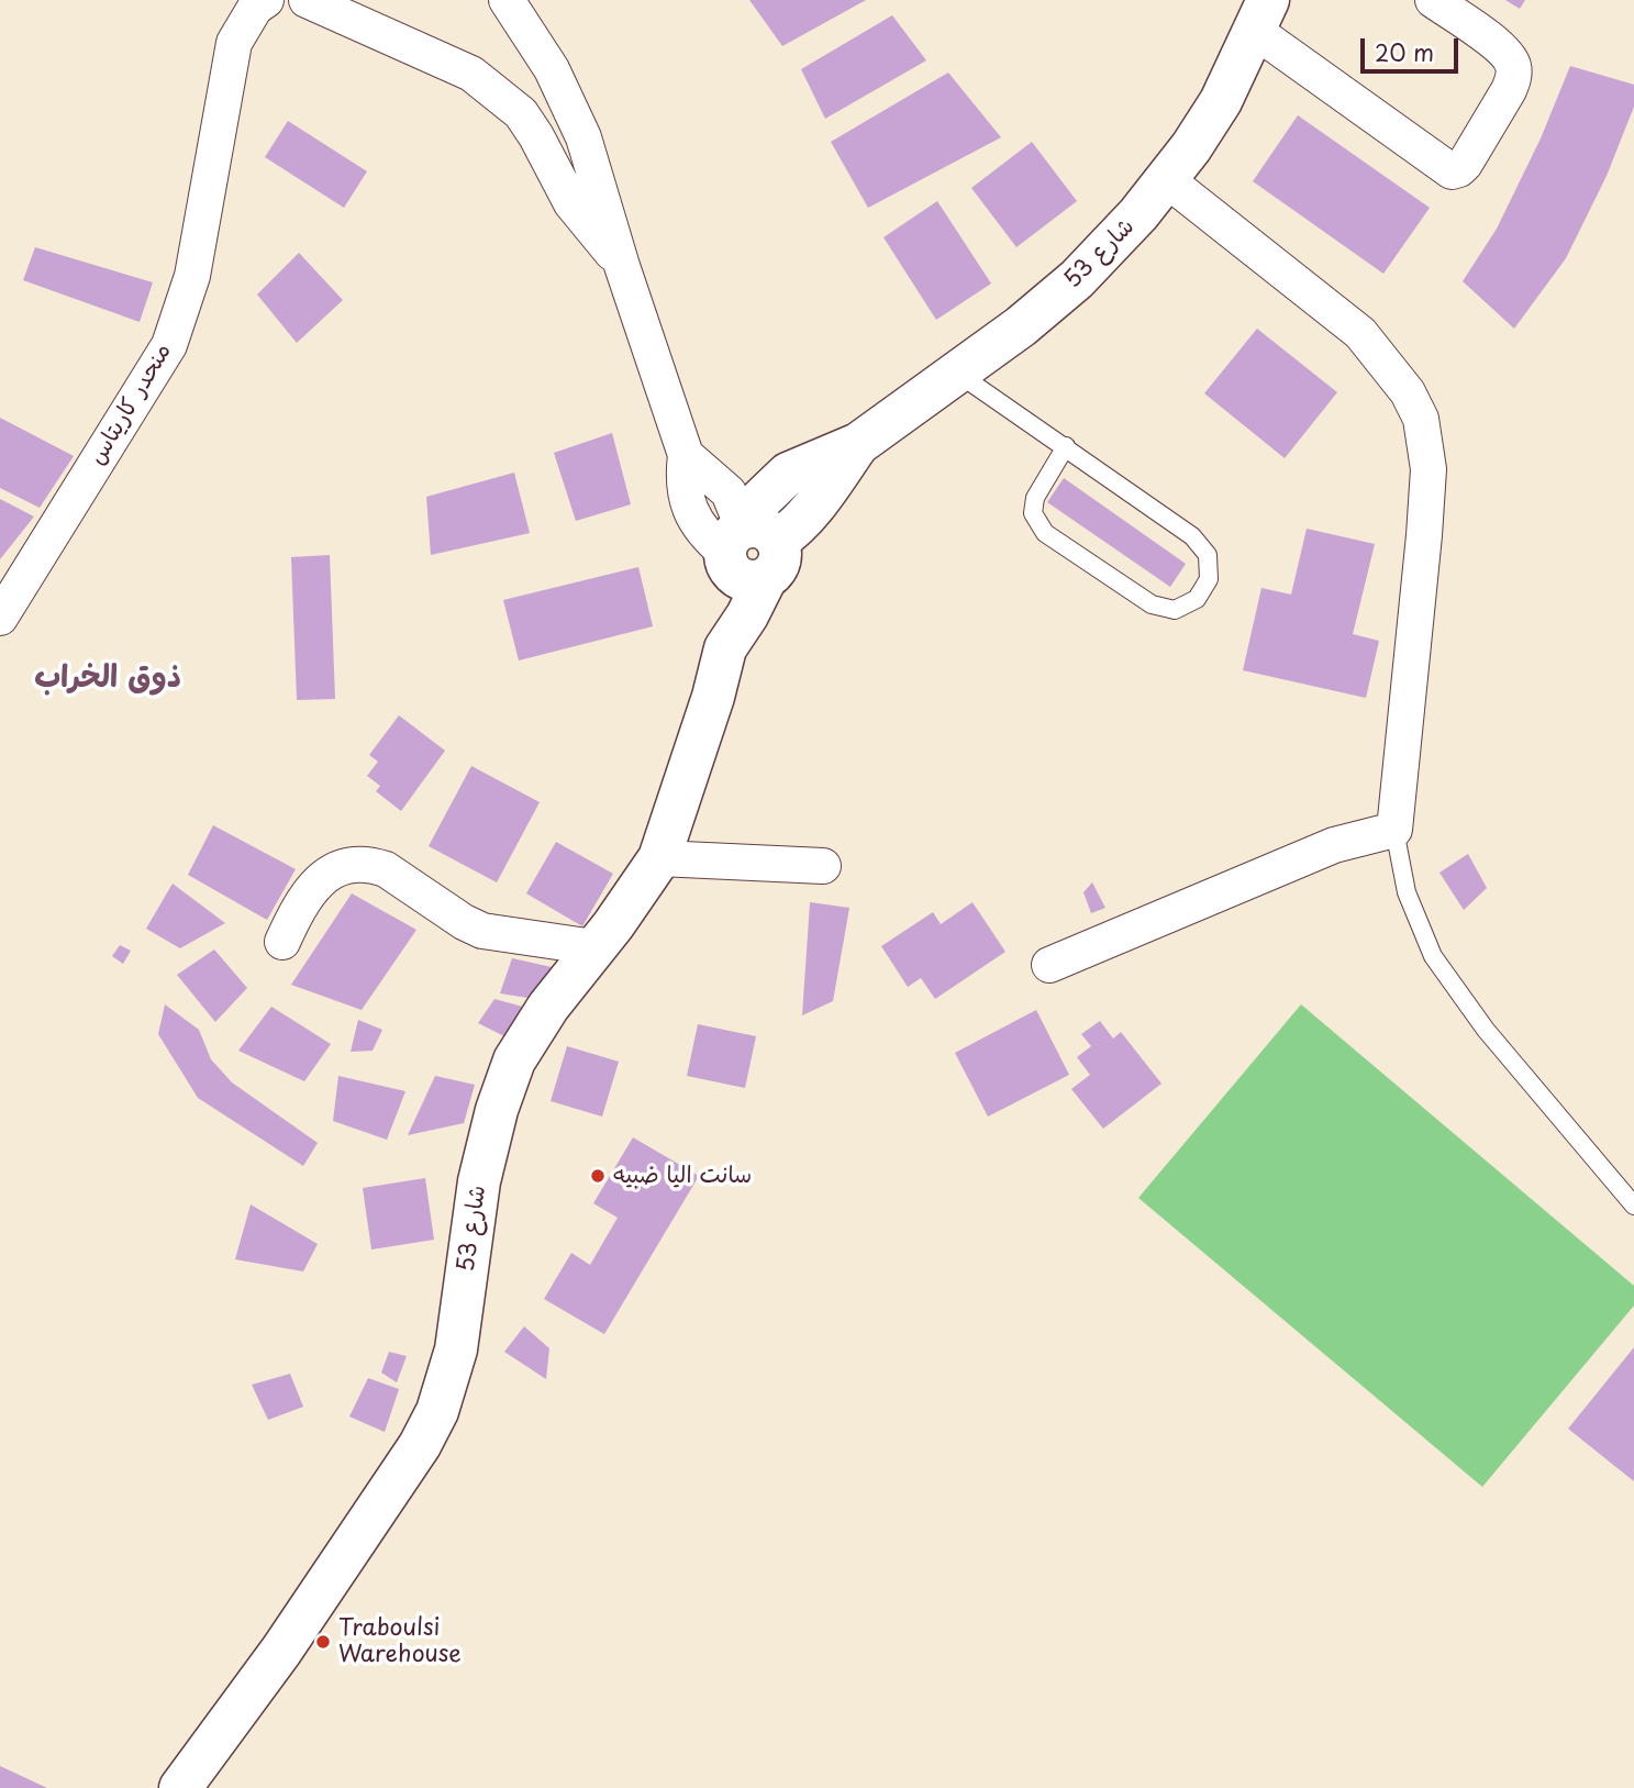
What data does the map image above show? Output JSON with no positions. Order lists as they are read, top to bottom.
{
  "streets": {
    "street": ["شارع 53", "منحدر كاريتاس"]
  },
  "districts": ["ذوق الخراب"],
  "places": ["سانت اليا ضبيه", "Traboulsi Warehouse"],
  "scale_bar": "20 m"
}
